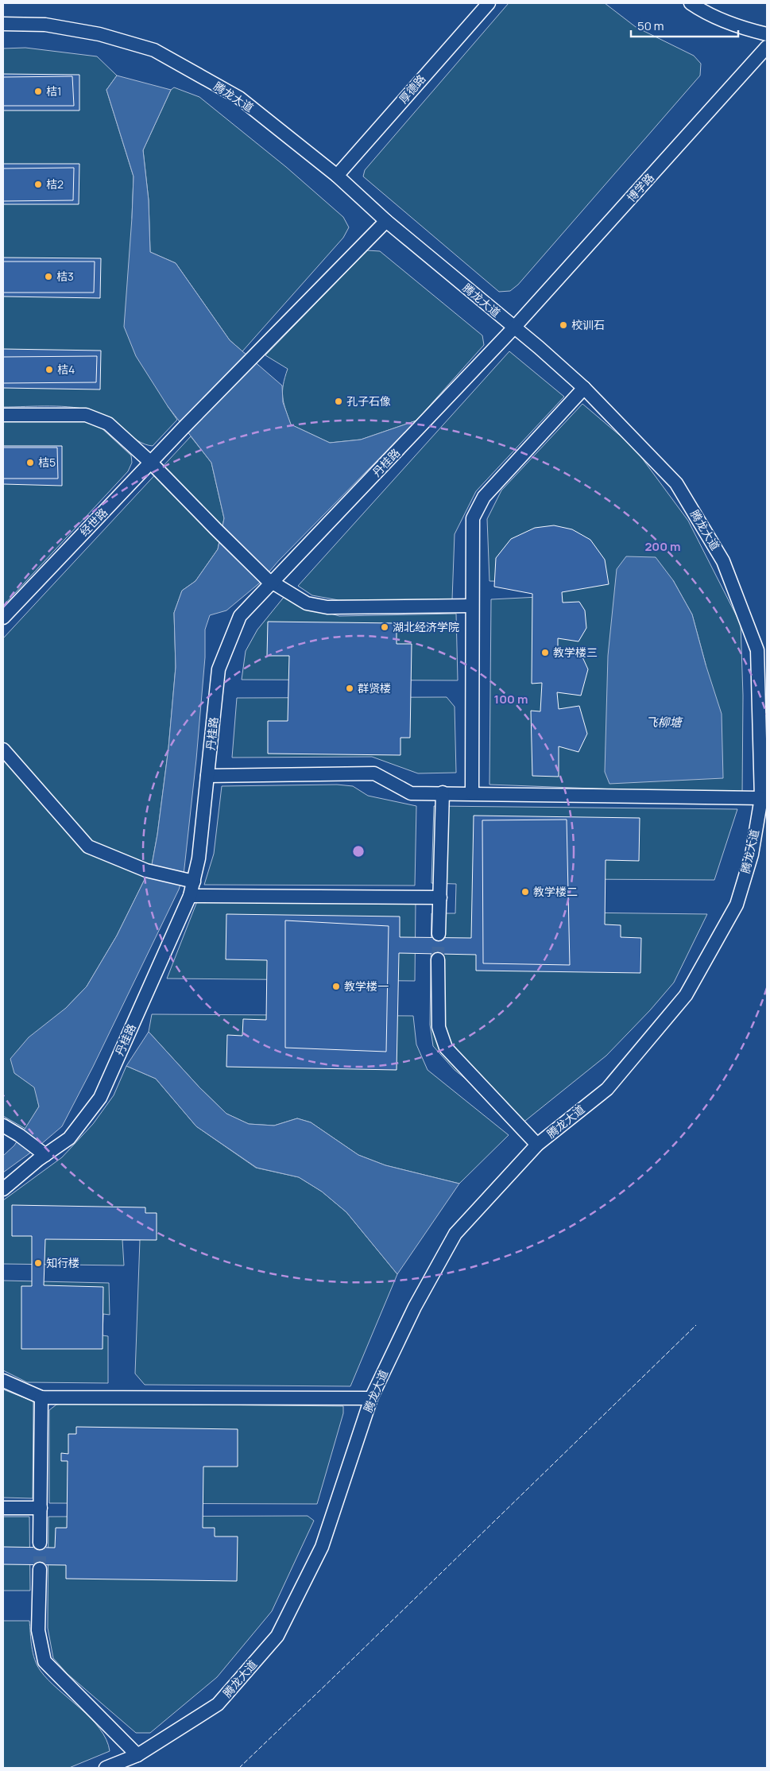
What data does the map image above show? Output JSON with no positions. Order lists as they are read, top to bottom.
{
  "streets": {
    "street": [
      "厚德路",
      "腾龙大道",
      "博学路",
      "丹桂路",
      "经世路"
    ]
  },
  "crossings": [
    ["厚德路", "腾龙大道"],
    ["腾龙大道", "博学路"],
    ["腾龙大道", "丹桂路"],
    ["腾龙大道", "经世路"],
    ["博学路", "丹桂路"]
  ],
  "water": ["飞柳塘"],
  "places": [
    "桔1",
    "桔2",
    "桔3",
    "校训石",
    "桔4",
    "孔子石像",
    "桔5",
    "湖北经济学院",
    "教学楼三",
    "群贤楼",
    "教学楼二",
    "教学楼一",
    "知行楼"
  ],
  "scale_bar": "50 m",
  "rings": ["200 m", "100 m"]
}
